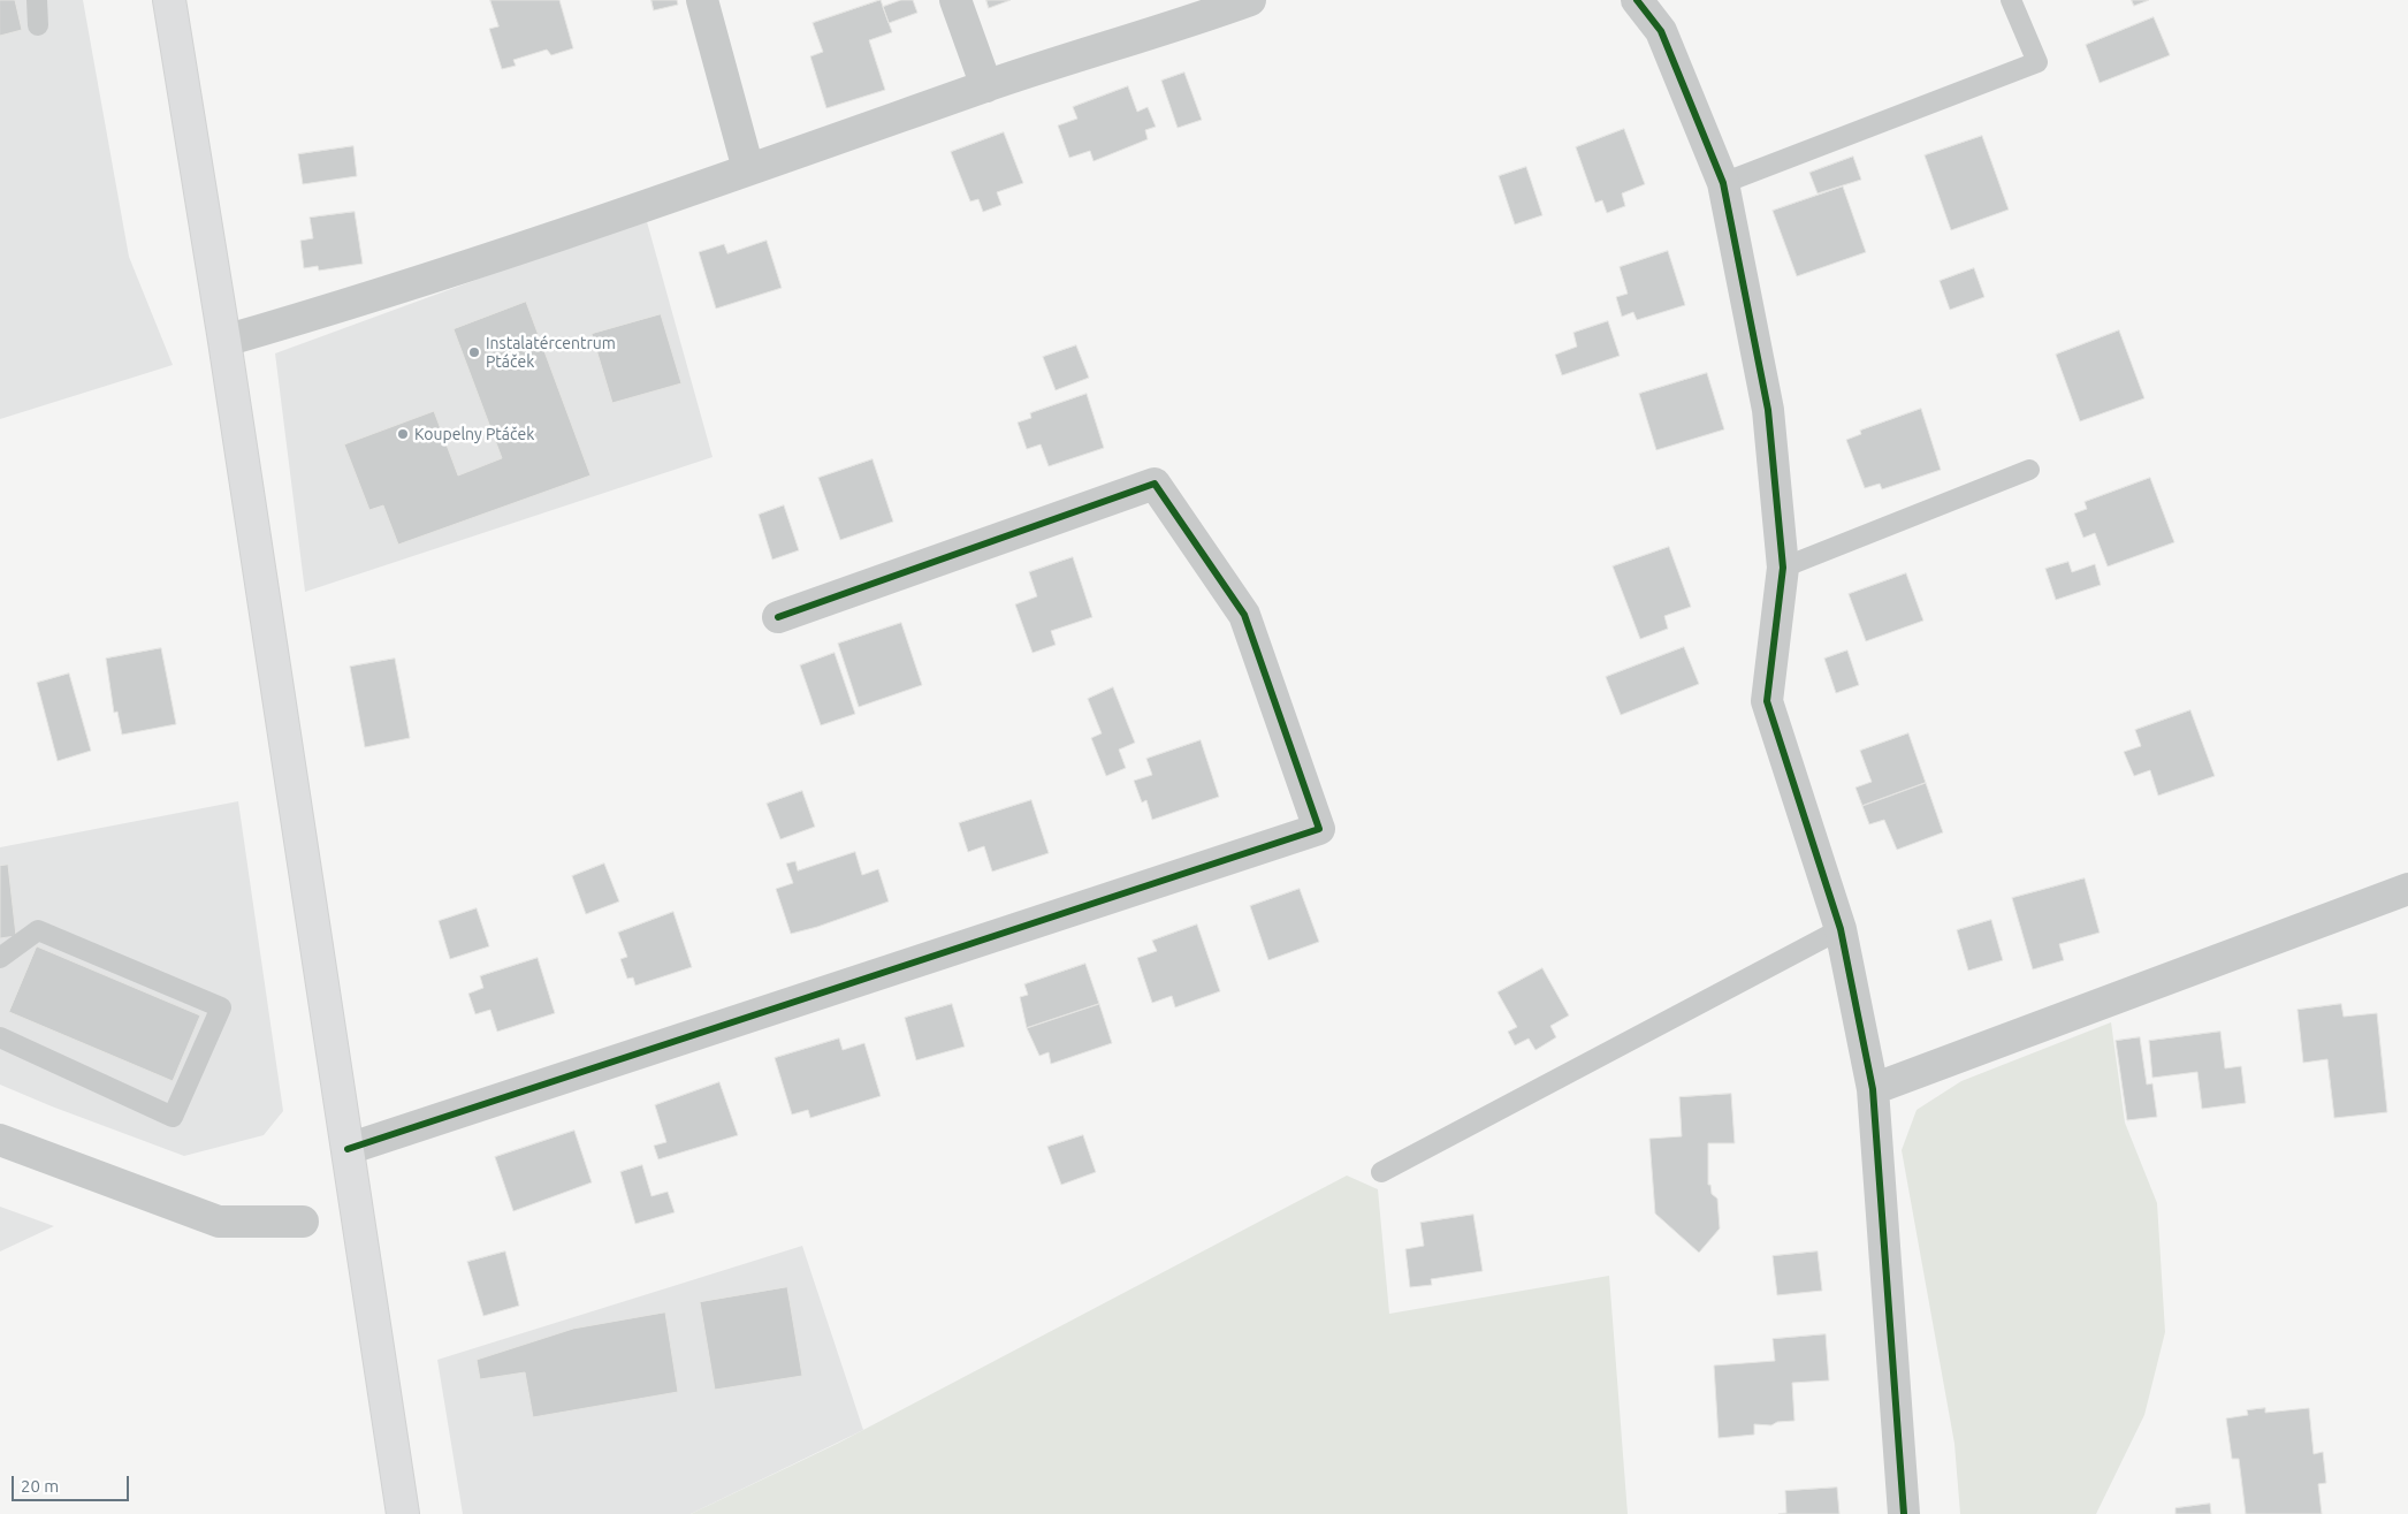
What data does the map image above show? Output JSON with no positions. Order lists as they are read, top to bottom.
{
  "places": ["Instalatércentrum Ptáček", "Koupelny Ptáček"],
  "scale_bar": "20 m"
}
